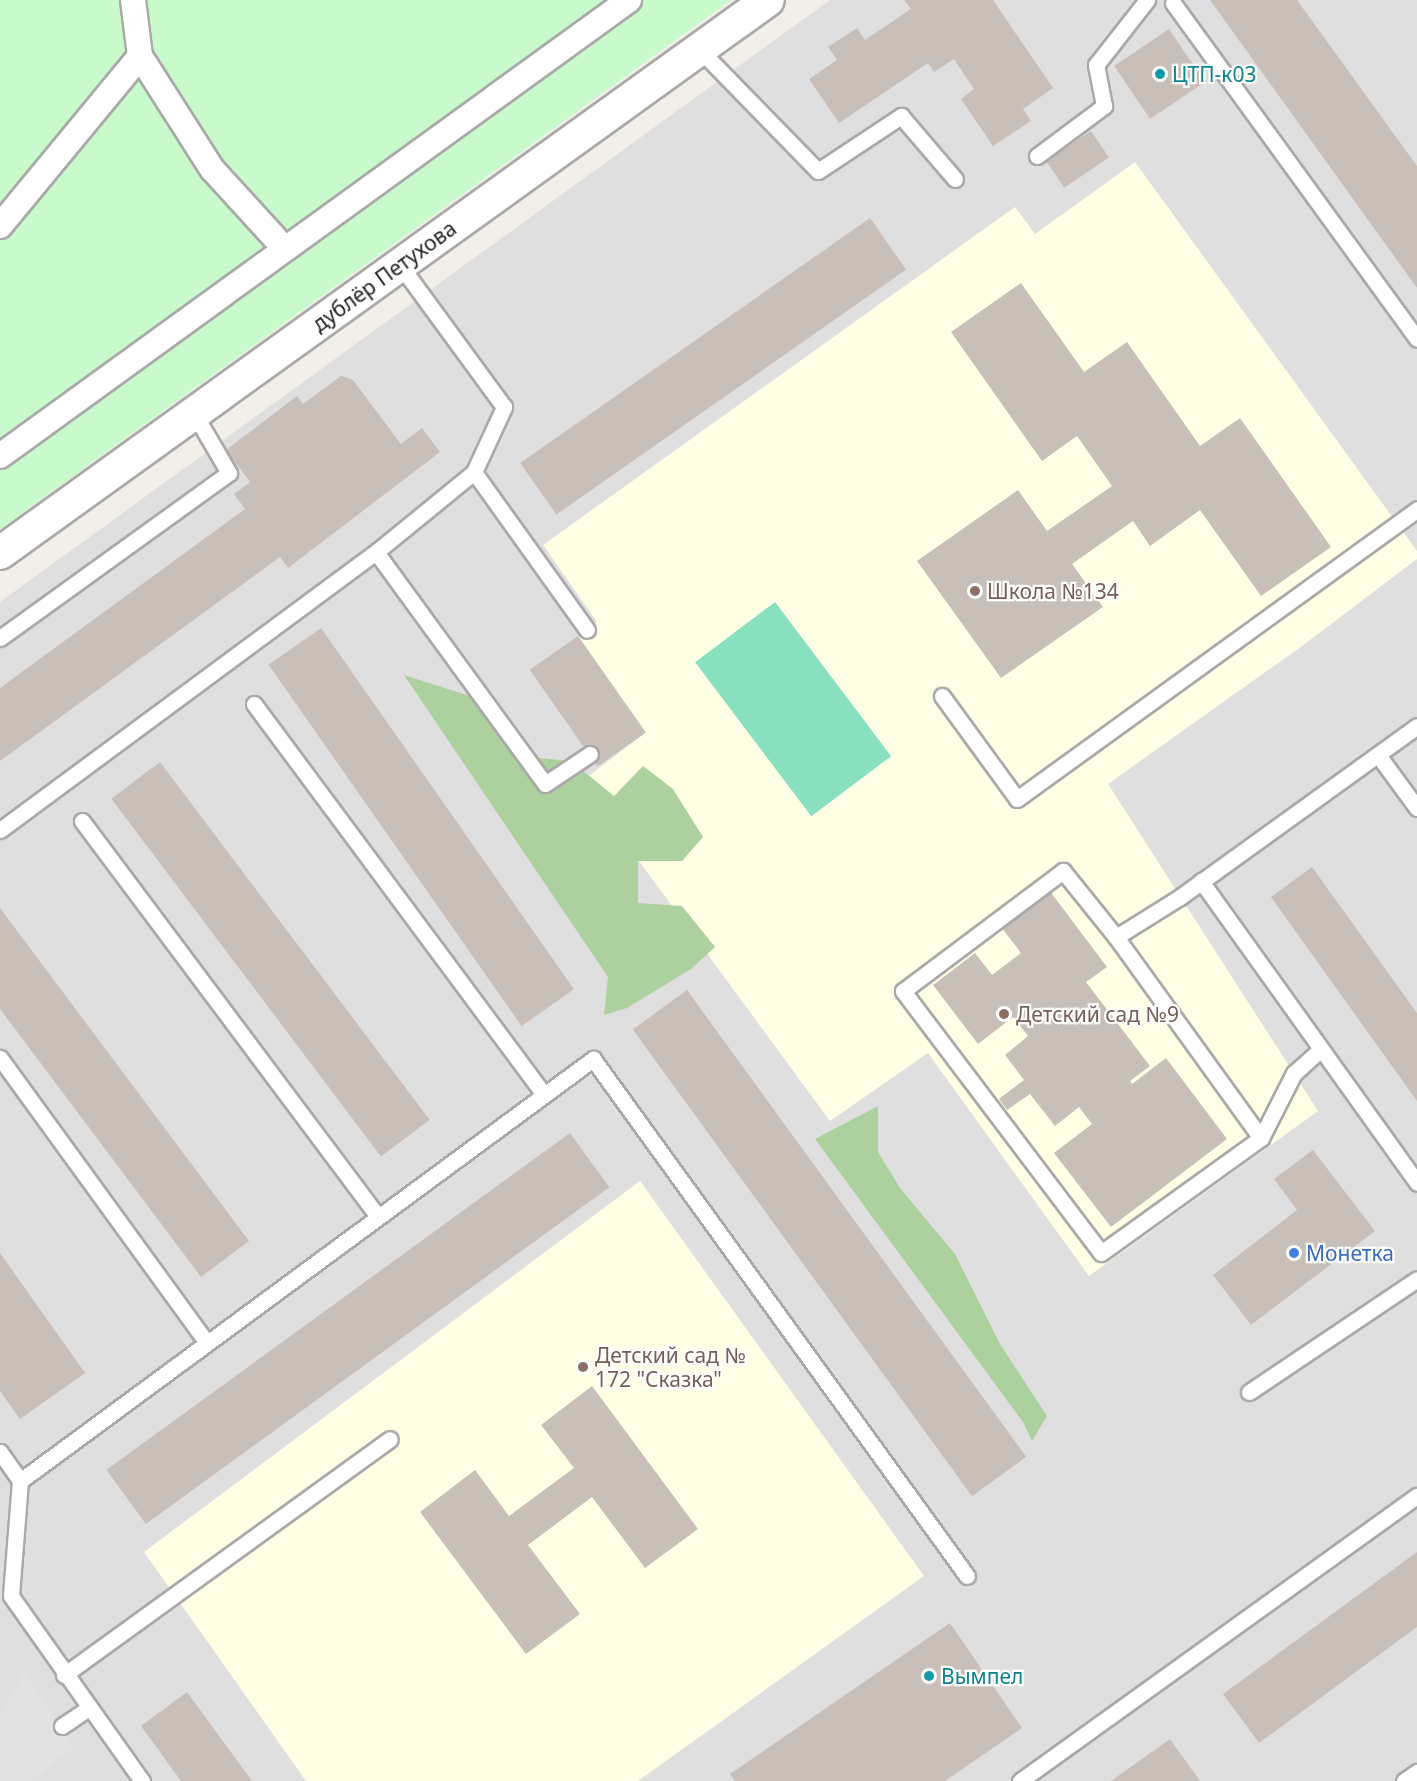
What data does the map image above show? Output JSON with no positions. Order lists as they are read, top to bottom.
{
  "streets": {
    "street": ["дублёр Петухова"]
  },
  "places": [
    "ЦТП-к03",
    "Школа №134",
    "Детский сад №9",
    "Монетка",
    "Детский сад № 172 \"Сказка\"",
    "Вымпел"
  ]
}
